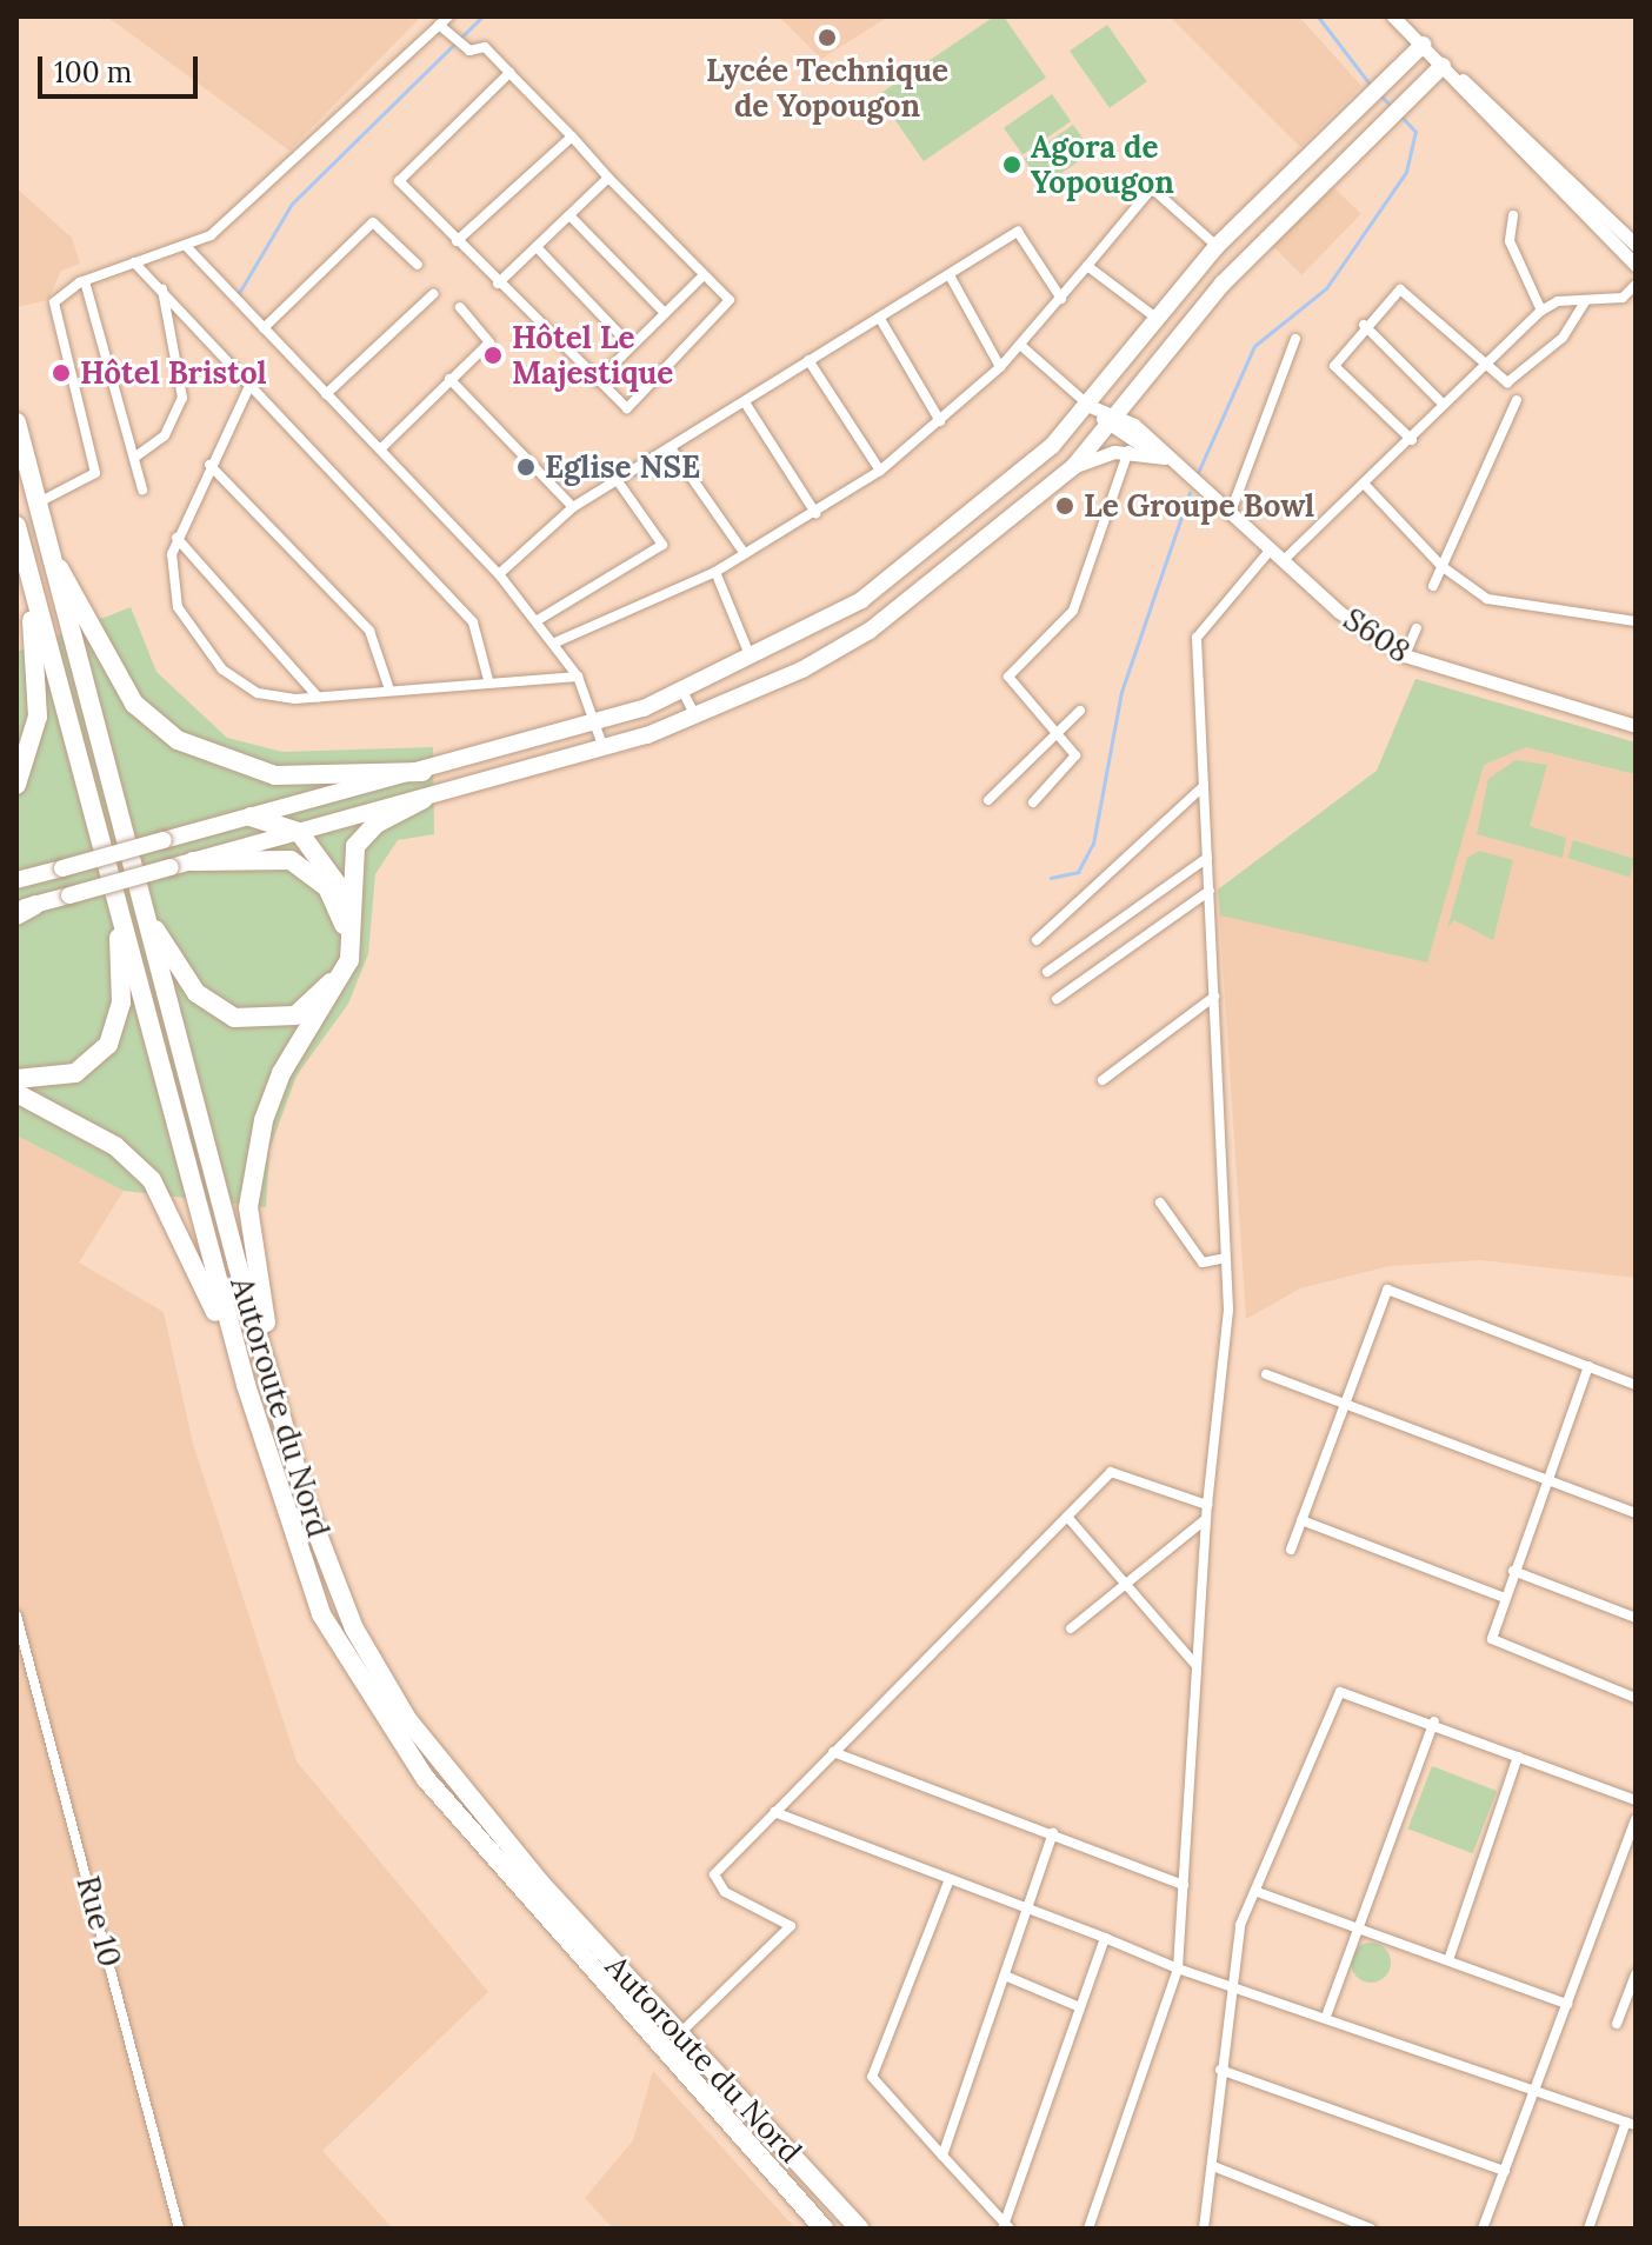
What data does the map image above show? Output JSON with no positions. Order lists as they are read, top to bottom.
{
  "streets": {
    "highway": ["Autoroute du Nord"],
    "street": ["S608", "Rue 10"]
  },
  "places": [
    "Lycée Technique de Yopougon",
    "Agora de Yopougon",
    "Hôtel Le Majestique",
    "Hôtel Bristol",
    "Eglise NSE",
    "Le Groupe Bowl"
  ],
  "scale_bar": "100 m"
}
